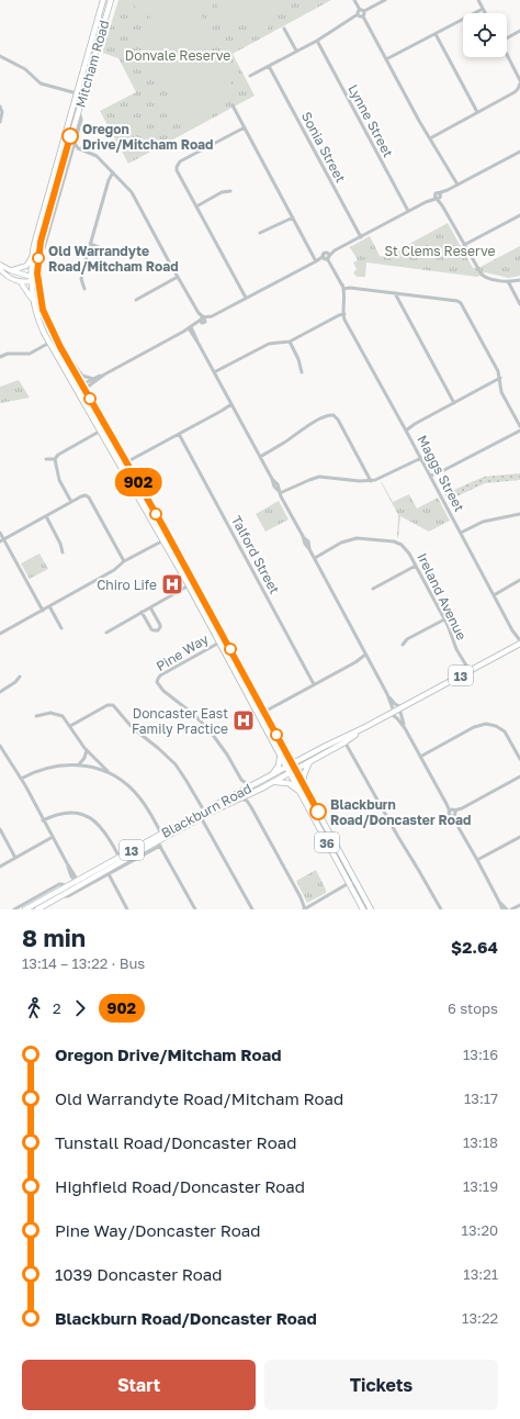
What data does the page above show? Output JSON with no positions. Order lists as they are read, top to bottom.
{
  "streets": {
    "main road": [
      "Mitcham Road",
      "13",
      "Blackburn Road",
      "36"
    ],
    "street": [
      "Lynne Street",
      "Sonia Street",
      "Maggs Street",
      "Talford Street",
      "Ireland Avenue",
      "Pine Way"
    ]
  },
  "crossings": [
    ["Mitcham Road", "36"],
    ["Maggs Street", "Blackburn Road"],
    ["Ireland Avenue", "Blackburn Road"],
    ["Pine Way", "Blackburn Road"],
    ["Pine Way", "36"],
    ["Blackburn Road", "36"]
  ],
  "parks": ["Donvale Reserve", "St Clems Reserve"],
  "places": {
    "other": ["Oregon Drive/Mitcham Road", "Old Warrandyte Road/Mitcham Road", "Blackburn Road/Doncaster Road"],
    "hospital": ["Chiro Life", "Doncaster East Family Practice"]
  },
  "lines": ["bus line 902"],
  "page": {
    "on_map": "902",
    "heading": ["8 min", "13:14 – 13:22 · Bus", "$2.64"],
    "legs": ["2", "902", "6 stops"],
    "list": [
      {
        "name": "Oregon Drive/Mitcham Road",
        "value": "13:16"
      },
      {
        "name": "Old Warrandyte Road/Mitcham Road",
        "value": "13:17"
      },
      {
        "name": "Tunstall Road/Doncaster Road",
        "value": "13:18"
      },
      {
        "name": "Highfield Road/Doncaster Road",
        "value": "13:19"
      },
      {
        "name": "Pine Way/Doncaster Road",
        "value": "13:20"
      },
      {
        "name": "1039 Doncaster Road",
        "value": "13:21"
      },
      {
        "name": "Blackburn Road/Doncaster Road",
        "value": "13:22"
      }
    ],
    "buttons": ["Start", "Tickets"]
  }
}
